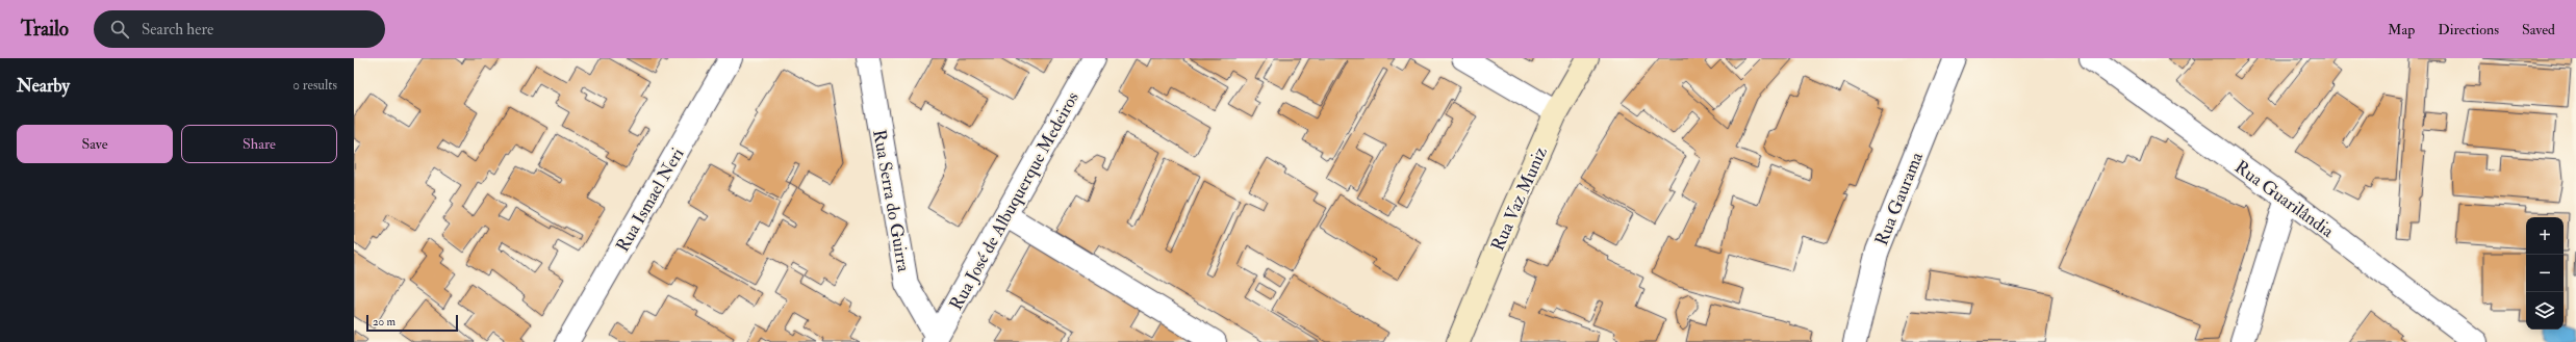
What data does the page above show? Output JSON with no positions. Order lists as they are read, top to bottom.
{
  "streets": {
    "street": [
      "Rua Vaz Muniz",
      "Rua Gaurama",
      "Rua Guarilândia",
      "Rua Ismael Neri",
      "Rua Serra do Guirra",
      "Rua José de Albuquerque Medeiros"
    ]
  },
  "crossings": [
    ["Rua Serra do Guirra", "Rua José de Albuquerque Medeiros"]
  ],
  "scale_bar": "20 m",
  "page": {
    "header": "Trailo",
    "search": "Search here",
    "nav": ["Map", "Directions", "Saved"],
    "heading": ["Nearby", "0 results"],
    "buttons": ["Save", "Share"],
    "map_buttons": ["+", "−"],
    "scale": "20 m"
  }
}
